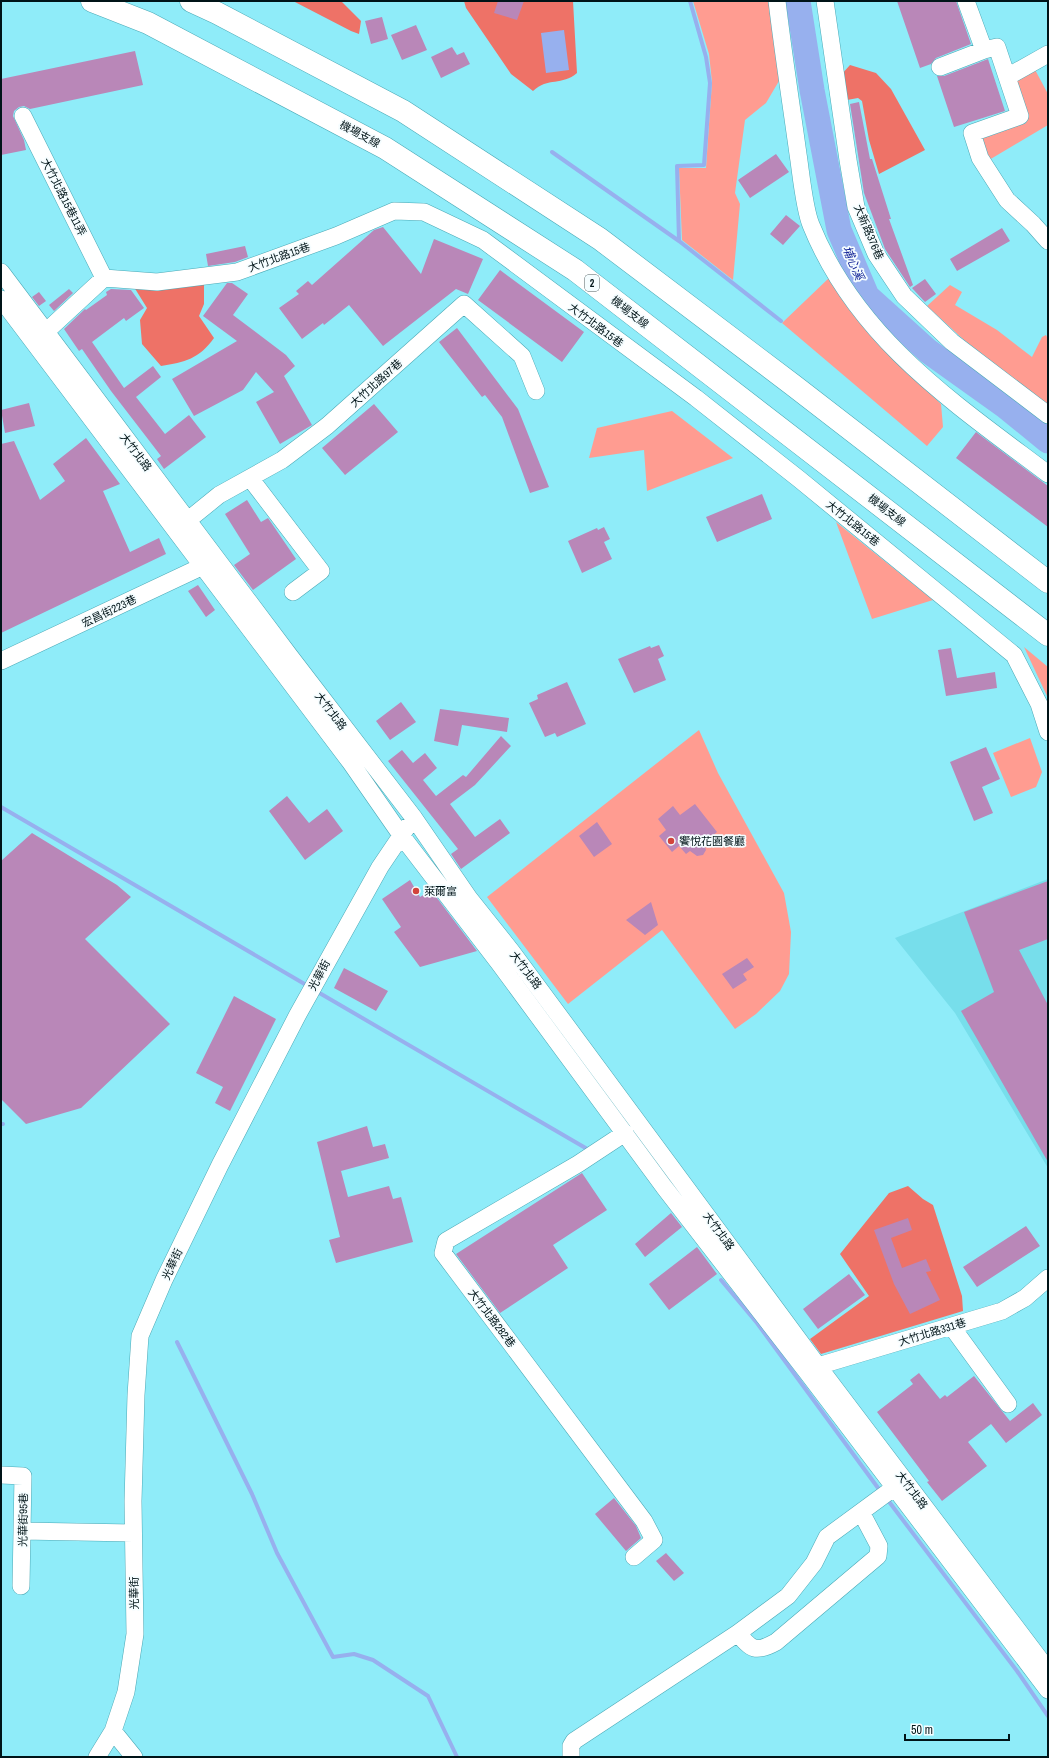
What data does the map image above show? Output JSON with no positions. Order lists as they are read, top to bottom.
{
  "streets": {
    "highway": ["機場支線", "2"],
    "street": [
      "大竹北路15巷11弄",
      "大新路376巷",
      "大竹北路15巷",
      "大竹北路97巷",
      "大竹北路",
      "宏昌街223巷",
      "光華街",
      "大竹北路282巷",
      "大竹北路331巷",
      "光華街95巷"
    ]
  },
  "crossings": [
    ["大竹北路15巷11弄", "大竹北路15巷"],
    ["大竹北路97巷", "大竹北路"],
    ["大竹北路", "宏昌街223巷"],
    ["大竹北路", "光華街"],
    ["大竹北路", "大竹北路282巷"],
    ["大竹北路", "大竹北路331巷"]
  ],
  "water": ["埔心溪"],
  "places": ["饗悅花園餐廳", "萊爾富"],
  "scale_bar": "50 m"
}
